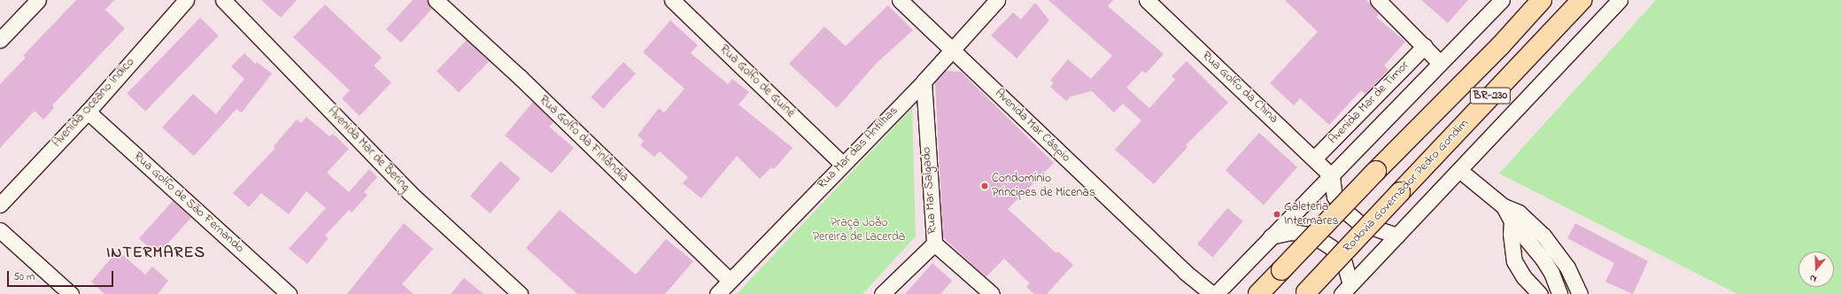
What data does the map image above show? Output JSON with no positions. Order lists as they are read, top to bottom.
{
  "streets": {
    "highway": ["BR-230", "Rodovia Governador Pedro Gondim"],
    "street": [
      "Rua Golfo de Guiné",
      "Rua Golfo da China",
      "Avenida Oceano Índico",
      "Avenida Mar de Timor",
      "Avenida Mar Cáspio",
      "Rua Golfo da Finlândia",
      "Rua Mar das Antilhas",
      "Avenida Mar de Bering",
      "Rua Mar Salgado",
      "Rua Golfo de São Fernando"
    ]
  },
  "crossings": [
    ["Rua Golfo de Guiné", "Rua Mar das Antilhas"],
    ["Rua Golfo da China", "Avenida Mar de Timor"],
    ["Avenida Oceano Índico", "Rua Golfo de São Fernando"],
    ["Avenida Mar Cáspio", "Rua Mar das Antilhas"],
    ["Rua Golfo da Finlândia", "Rua Mar das Antilhas"],
    ["Rua Mar das Antilhas", "Rua Mar Salgado"]
  ],
  "districts": ["INTERMARES"],
  "parks": ["Praça João Pereira de Lacerda"],
  "places": ["Condomínio Príncipes de Micenas", "Galeteria Intermares"],
  "scale_bar": "50 m",
  "north": "bottom"
}
